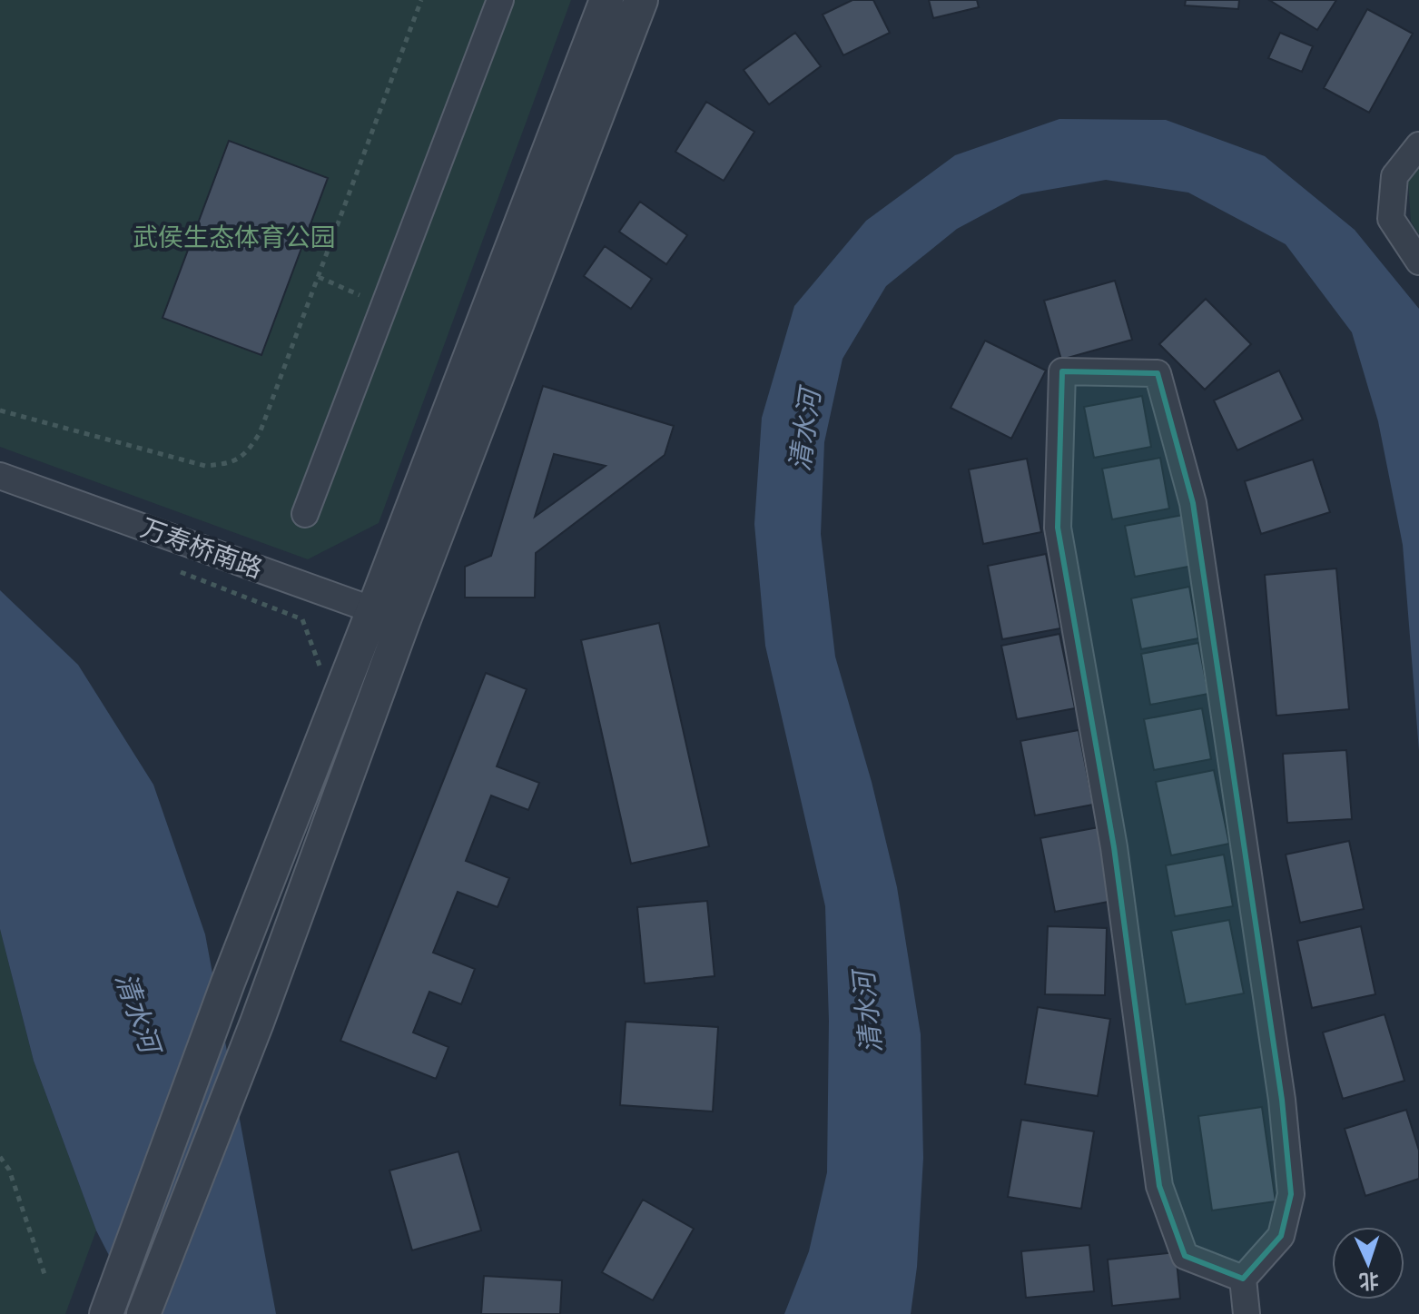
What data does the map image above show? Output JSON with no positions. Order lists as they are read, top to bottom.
{
  "streets": {
    "street": ["万寿桥南路"]
  },
  "water": ["清水河"],
  "parks": ["武侯生态体育公园"],
  "north": "bottom"
}
